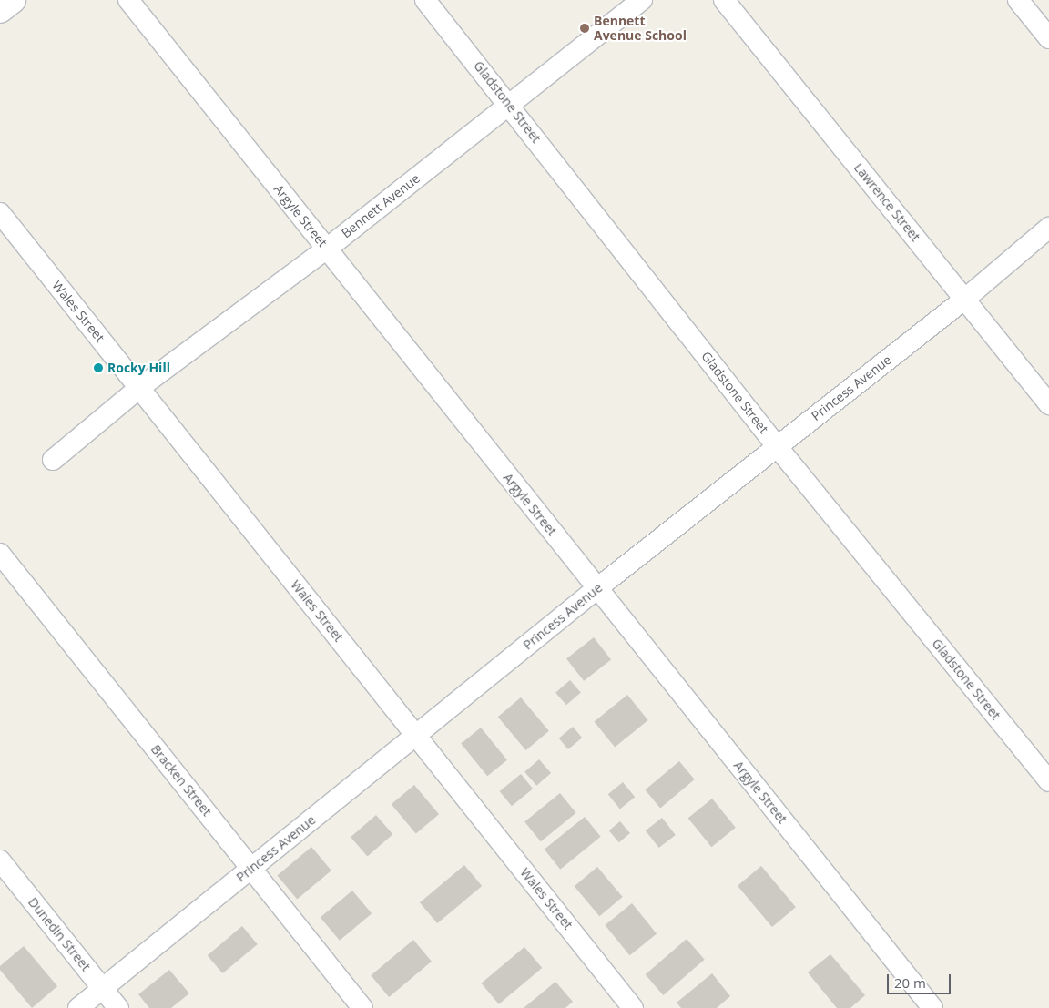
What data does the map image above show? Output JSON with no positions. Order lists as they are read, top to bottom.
{
  "streets": {
    "street": [
      "Gladstone Street",
      "Lawrence Street",
      "Bennett Avenue",
      "Argyle Street",
      "Wales Street",
      "Princess Avenue",
      "Bracken Street",
      "Dunedin Street"
    ]
  },
  "crossings": [
    ["Gladstone Street", "Bennett Avenue"],
    ["Gladstone Street", "Princess Avenue"],
    ["Lawrence Street", "Princess Avenue"],
    ["Bennett Avenue", "Argyle Street"],
    ["Bennett Avenue", "Wales Street"],
    ["Argyle Street", "Princess Avenue"],
    ["Wales Street", "Princess Avenue"],
    ["Princess Avenue", "Bracken Street"],
    ["Princess Avenue", "Dunedin Street"]
  ],
  "places": ["Bennett Avenue School", "Rocky Hill"],
  "scale_bar": "20 m"
}
